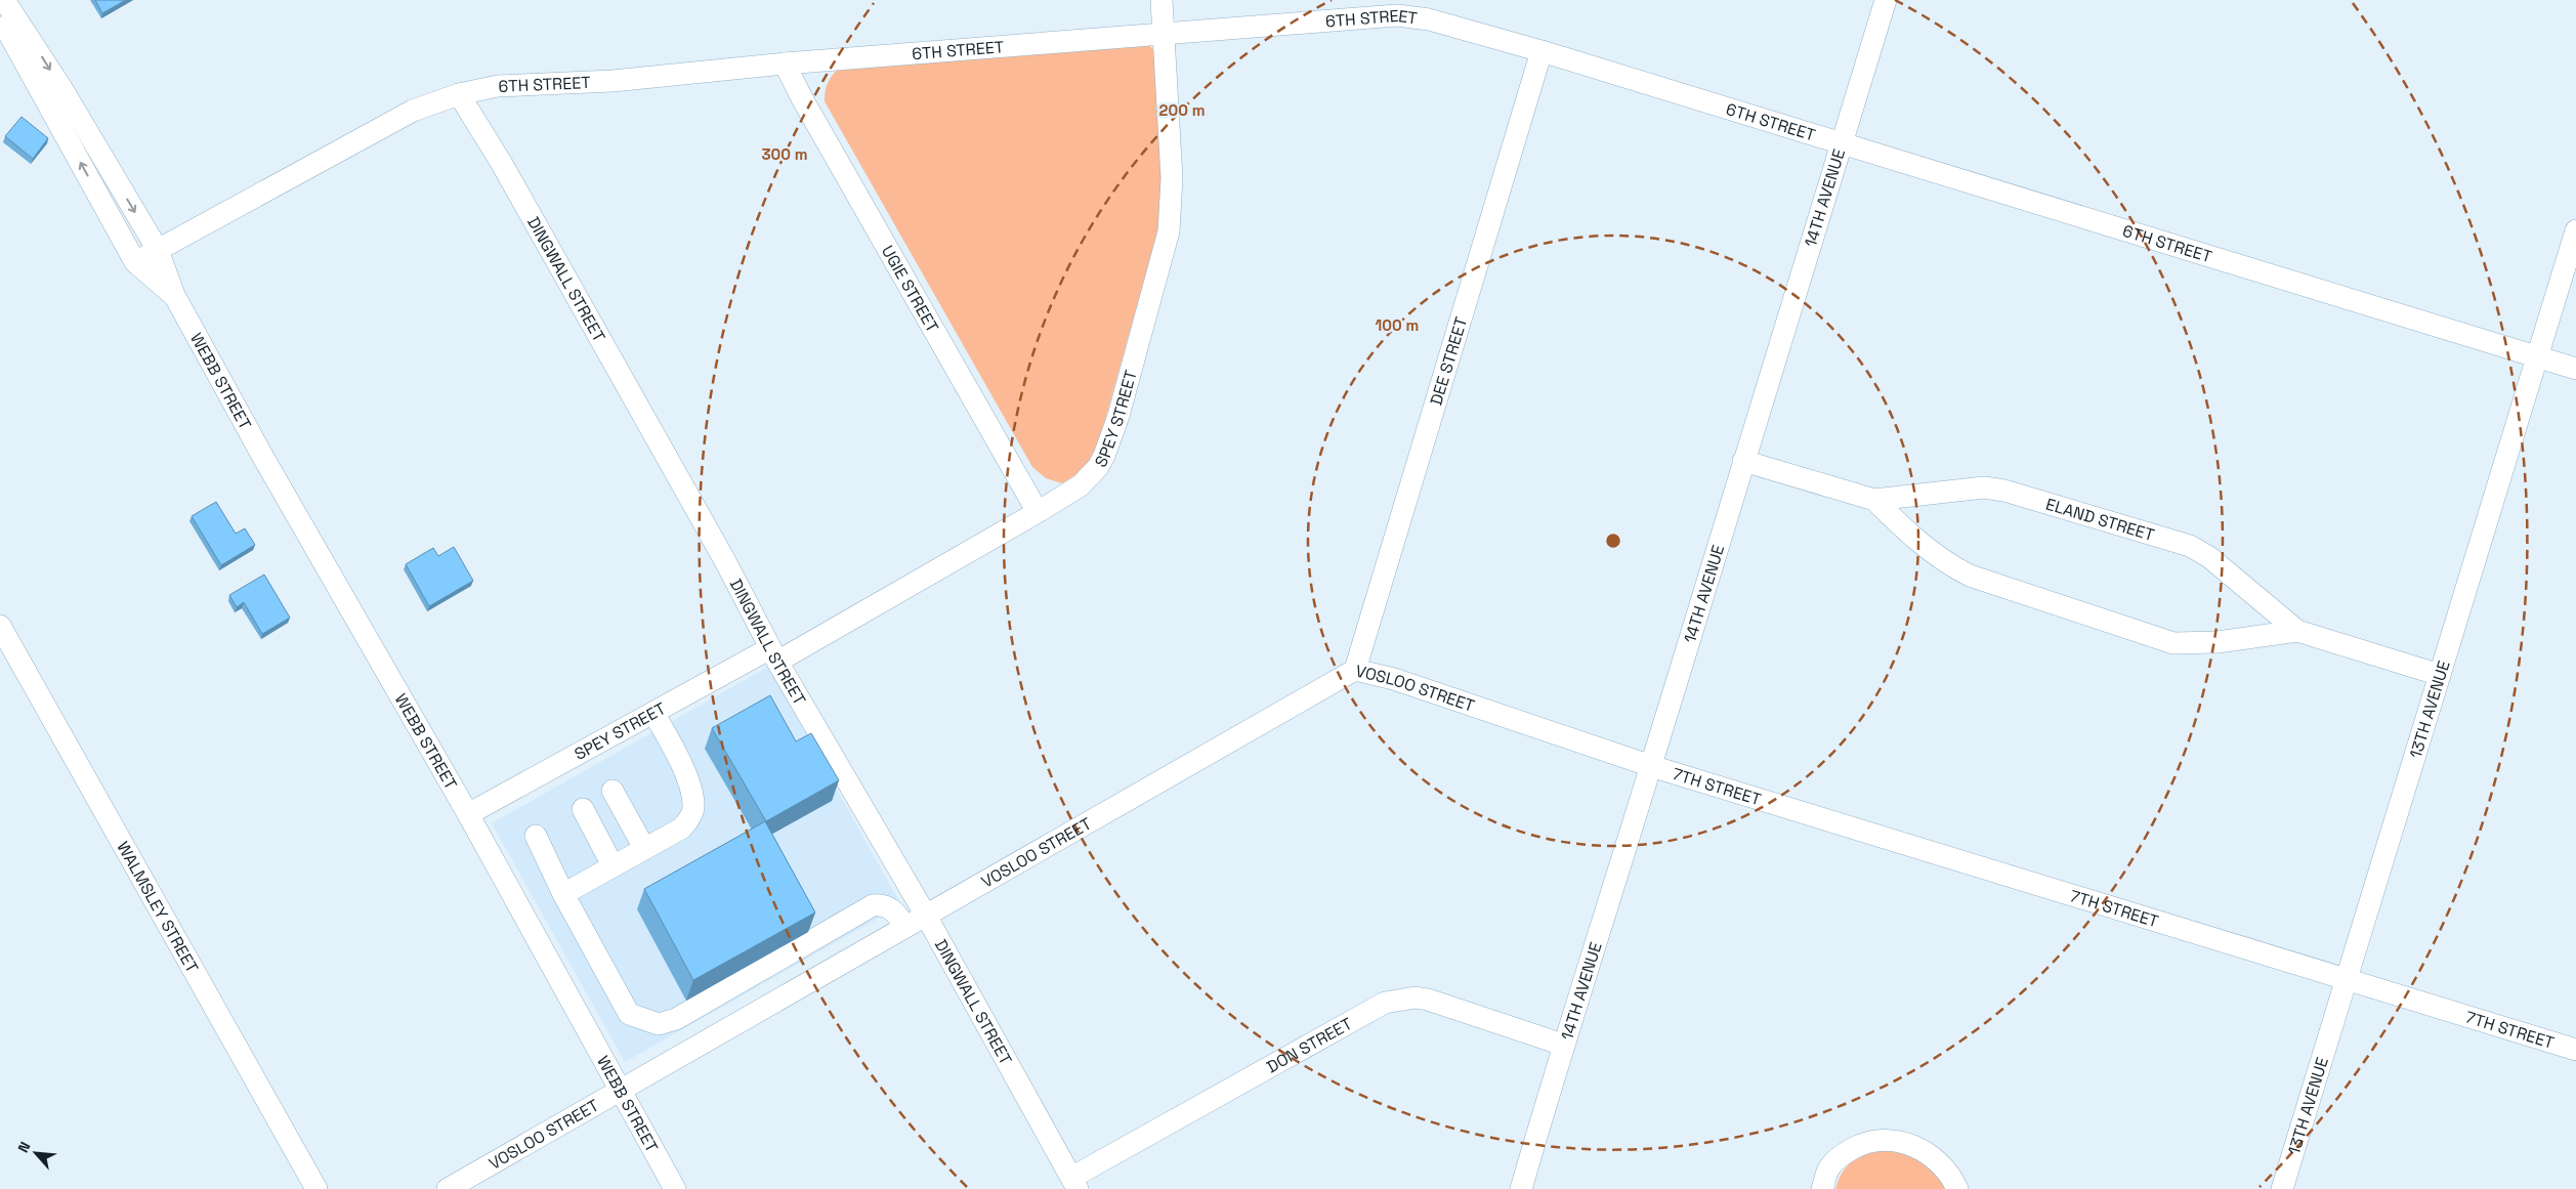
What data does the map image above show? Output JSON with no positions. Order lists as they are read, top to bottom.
{
  "streets": {
    "street": [
      "6TH STREET",
      "14TH AVENUE",
      "DINGWALL STREET",
      "UGIE STREET",
      "DEE STREET",
      "WEBB STREET",
      "SPEY STREET",
      "ELAND STREET",
      "VOSLOO STREET",
      "13TH AVENUE",
      "7TH STREET",
      "WALMSLEY STREET",
      "DON STREET"
    ]
  },
  "crossings": [
    ["6TH STREET", "14TH AVENUE"],
    ["6TH STREET", "DINGWALL STREET"],
    ["6TH STREET", "UGIE STREET"],
    ["6TH STREET", "DEE STREET"],
    ["6TH STREET", "WEBB STREET"],
    ["6TH STREET", "SPEY STREET"],
    ["6TH STREET", "13TH AVENUE"],
    ["14TH AVENUE", "ELAND STREET"],
    ["14TH AVENUE", "VOSLOO STREET"],
    ["14TH AVENUE", "7TH STREET"],
    ["14TH AVENUE", "DON STREET"],
    ["DINGWALL STREET", "SPEY STREET"],
    ["DINGWALL STREET", "VOSLOO STREET"],
    ["DINGWALL STREET", "DON STREET"],
    ["UGIE STREET", "SPEY STREET"],
    ["DEE STREET", "VOSLOO STREET"],
    ["WEBB STREET", "SPEY STREET"],
    ["WEBB STREET", "VOSLOO STREET"],
    ["ELAND STREET", "13TH AVENUE"],
    ["VOSLOO STREET", "7TH STREET"],
    ["13TH AVENUE", "7TH STREET"]
  ],
  "north": "top left",
  "rings": ["200 m", "300 m", "100 m"]
}
